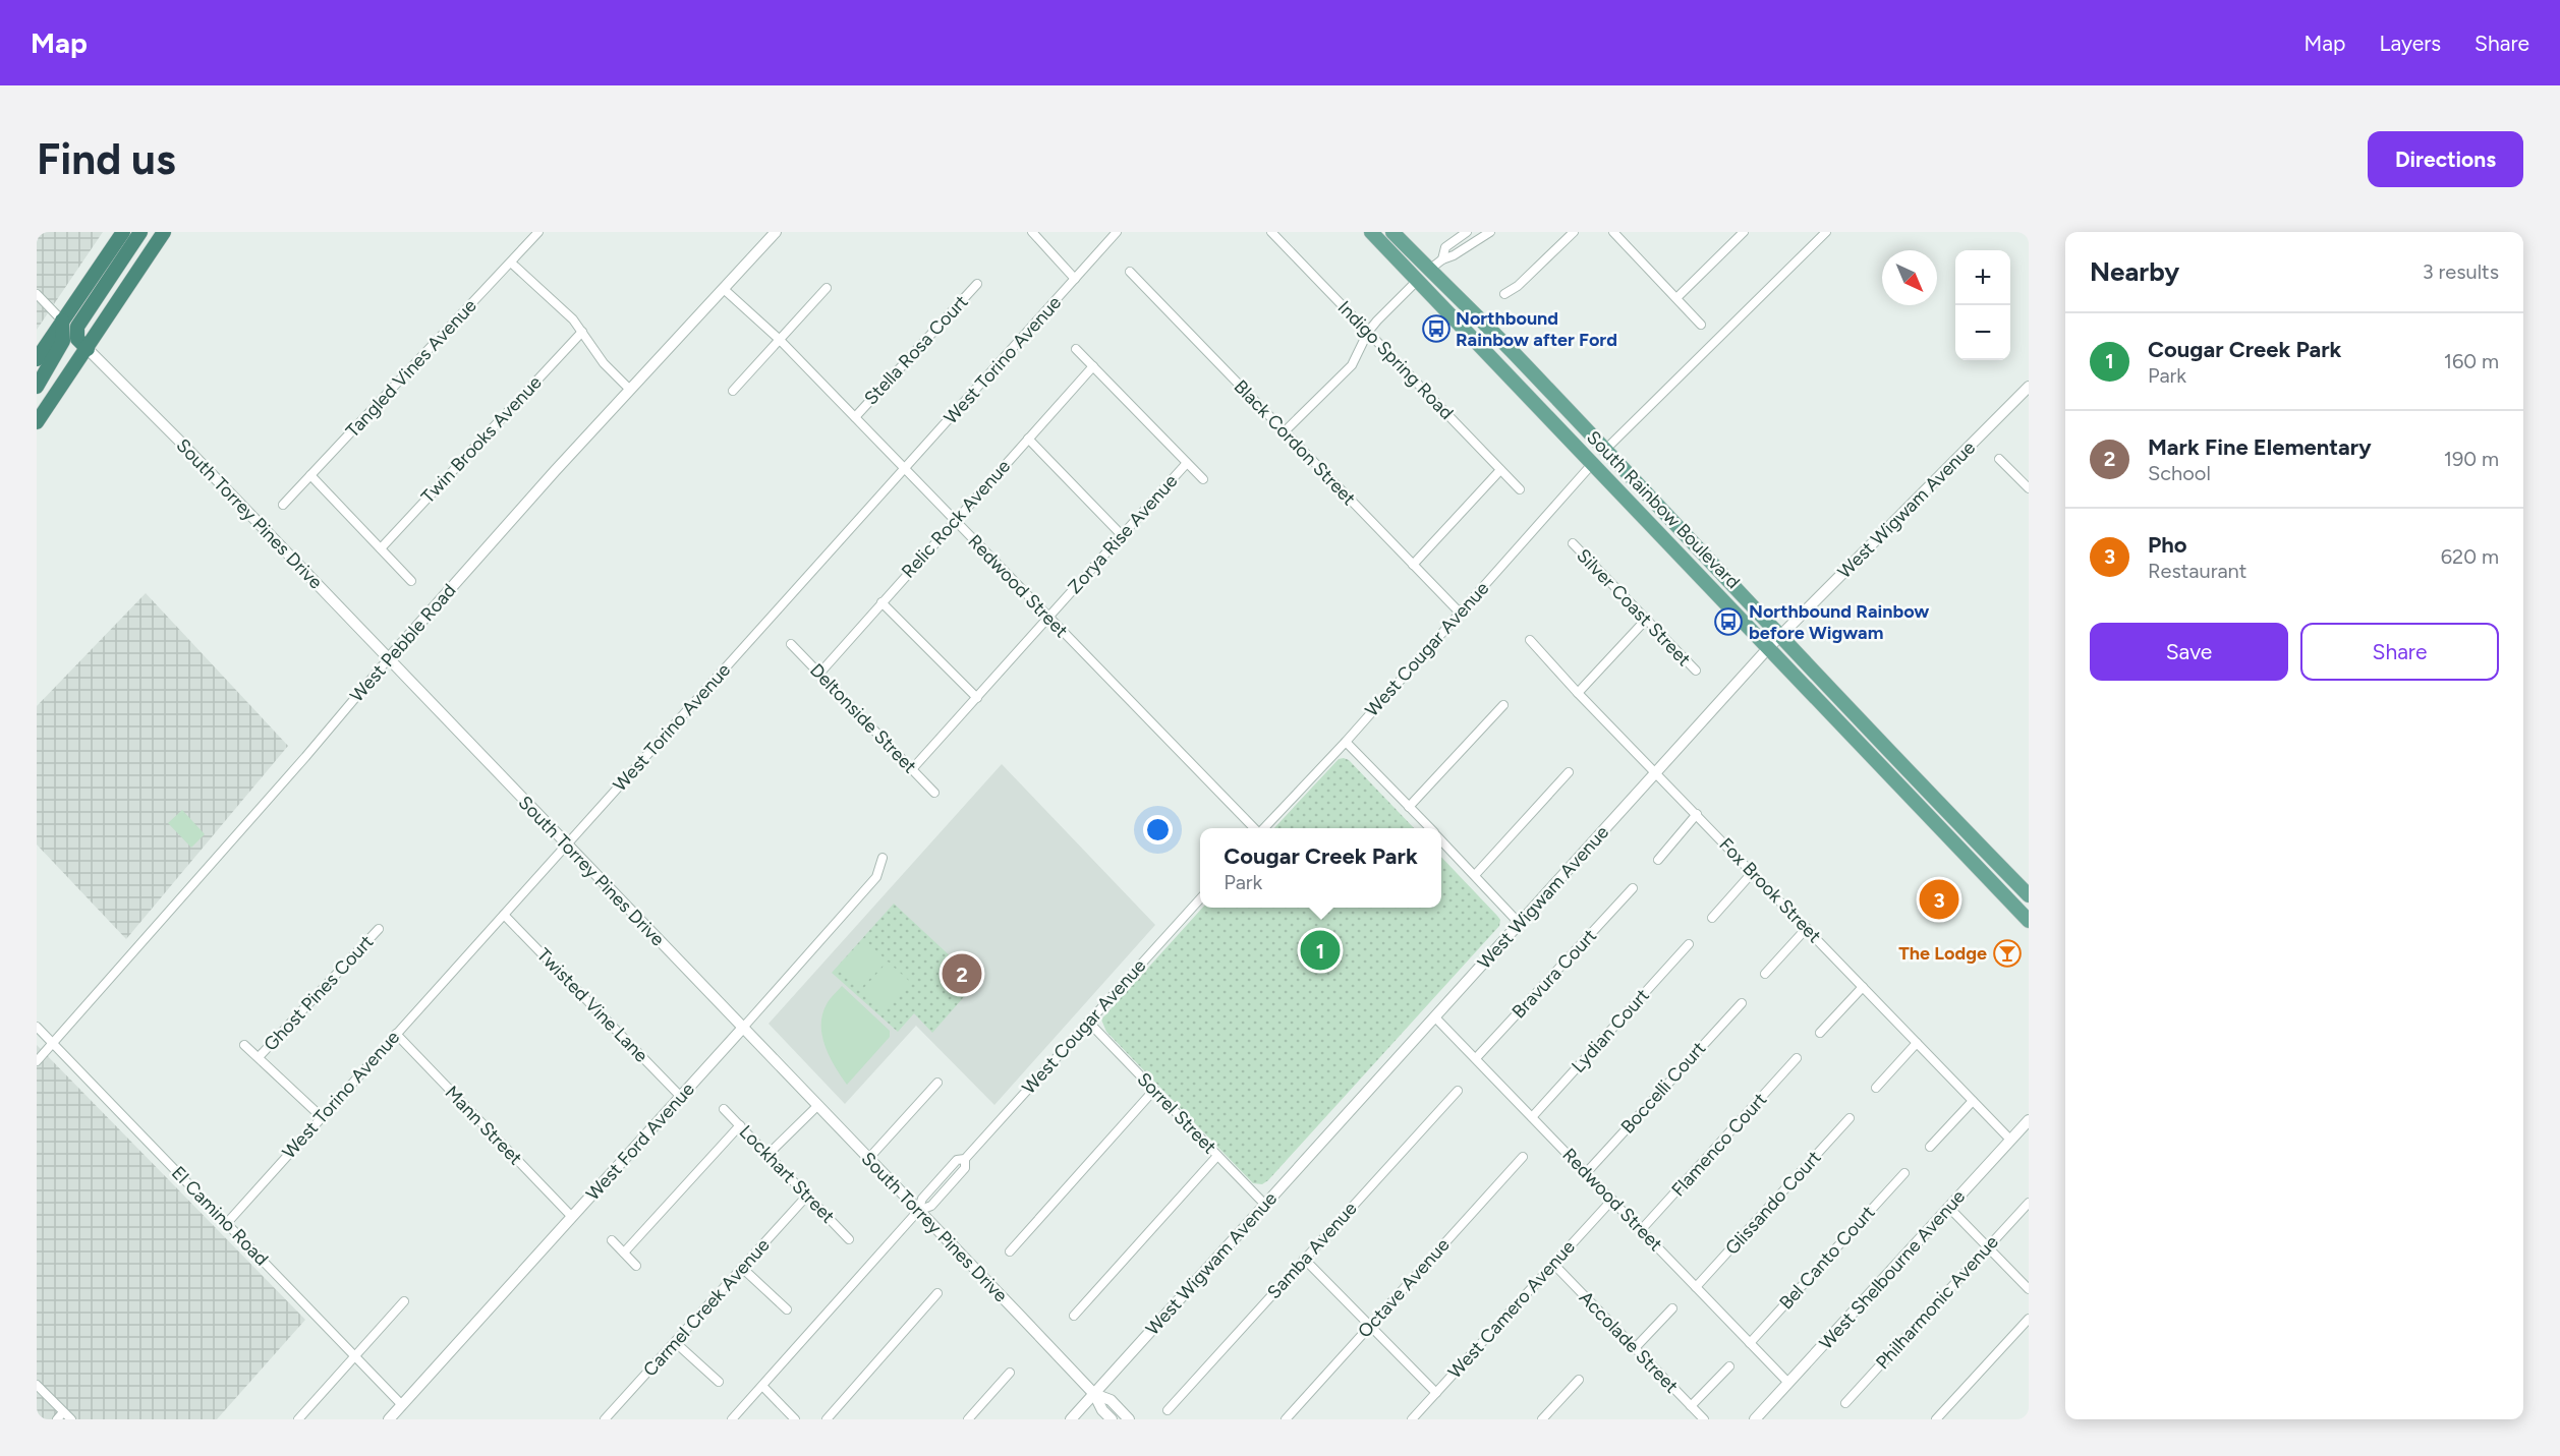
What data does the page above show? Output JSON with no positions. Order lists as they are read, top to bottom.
{
  "streets": {
    "main road": ["South Rainbow Boulevard"],
    "street": [
      "Stella Rosa Court",
      "West Torino Avenue",
      "Indigo Spring Road",
      "Tangled Vines Avenue",
      "Twin Brooks Avenue",
      "Black Cordon Street",
      "West Wigwam Avenue",
      "South Torrey Pines Drive",
      "Relic Rock Avenue",
      "Zorya Rise Avenue",
      "Redwood Street",
      "Silver Coast Street",
      "West Pebble Road",
      "West Cougar Avenue",
      "Deltonside Street",
      "Fox Brook Street",
      "Bravura Court",
      "Ghost Pines Court",
      "Twisted Vine Lane",
      "Lydian Court",
      "Boccelli Court",
      "Sorrel Street",
      "Mann Street",
      "West Ford Avenue",
      "Flamenco Court",
      "Lockhart Street",
      "Glissando Court",
      "El Camino Road",
      "Samba Avenue",
      "Bel Canto Court",
      "West Shelbourne Avenue",
      "Octave Avenue",
      "Philharmonic Avenue",
      "Carmel Creek Avenue",
      "West Camero Avenue",
      "Accolade Street"
    ]
  },
  "crossings": [
    ["Stella Rosa Court", "Redwood Street"],
    ["West Torino Avenue", "South Torrey Pines Drive"],
    ["West Torino Avenue", "Redwood Street"],
    ["West Torino Avenue", "Twisted Vine Lane"],
    ["West Torino Avenue", "Mann Street"],
    ["West Torino Avenue", "El Camino Road"],
    ["Black Cordon Street", "West Cougar Avenue"],
    ["South Rainbow Boulevard", "West Wigwam Avenue"],
    ["South Rainbow Boulevard", "West Cougar Avenue"],
    ["West Wigwam Avenue", "South Torrey Pines Drive"],
    ["West Wigwam Avenue", "Redwood Street"],
    ["West Wigwam Avenue", "Fox Brook Street"],
    ["West Wigwam Avenue", "Sorrel Street"],
    ["South Torrey Pines Drive", "West Pebble Road"],
    ["South Torrey Pines Drive", "West Cougar Avenue"],
    ["South Torrey Pines Drive", "West Ford Avenue"],
    ["Relic Rock Avenue", "Redwood Street"],
    ["Relic Rock Avenue", "Deltonside Street"],
    ["Zorya Rise Avenue", "Redwood Street"],
    ["Zorya Rise Avenue", "Deltonside Street"],
    ["Redwood Street", "West Pebble Road"],
    ["Redwood Street", "Bravura Court"],
    ["Redwood Street", "Lydian Court"],
    ["Redwood Street", "Boccelli Court"],
    ["Redwood Street", "Flamenco Court"],
    ["Redwood Street", "Glissando Court"],
    ["Redwood Street", "Bel Canto Court"],
    ["Redwood Street", "West Shelbourne Avenue"],
    ["Redwood Street", "West Camero Avenue"],
    ["West Pebble Road", "El Camino Road"],
    ["West Cougar Avenue", "Sorrel Street"],
    ["Fox Brook Street", "West Shelbourne Avenue"],
    ["Twisted Vine Lane", "West Ford Avenue"],
    ["Mann Street", "West Ford Avenue"],
    ["West Ford Avenue", "El Camino Road"],
    ["Lockhart Street", "Carmel Creek Avenue"],
    ["West Camero Avenue", "Accolade Street"]
  ],
  "places": {
    "bus stop": ["Northbound Rainbow after Ford", "Northbound Rainbow before Wigwam"],
    "bar": ["The Lodge"]
  },
  "north": "bottom right",
  "page": {
    "header": "Map",
    "nav": ["Map", "Layers", "Share"],
    "buttons": [
      "Directions",
      ["Save", "Share"]
    ],
    "title": "Find us",
    "heading": ["Nearby", "3 results"],
    "map_buttons": ["+", "−"],
    "list": [
      {
        "mark": "1",
        "name": "Cougar Creek Park",
        "note": "Park",
        "value": "160 m"
      },
      {
        "mark": "2",
        "name": "Mark Fine Elementary",
        "note": "School",
        "value": "190 m"
      },
      {
        "mark": "3",
        "name": "Pho",
        "note": "Restaurant",
        "value": "620 m"
      }
    ],
    "popup": ["Cougar Creek Park", "Park"],
    "pins": ["3", "1", "2"]
  }
}
